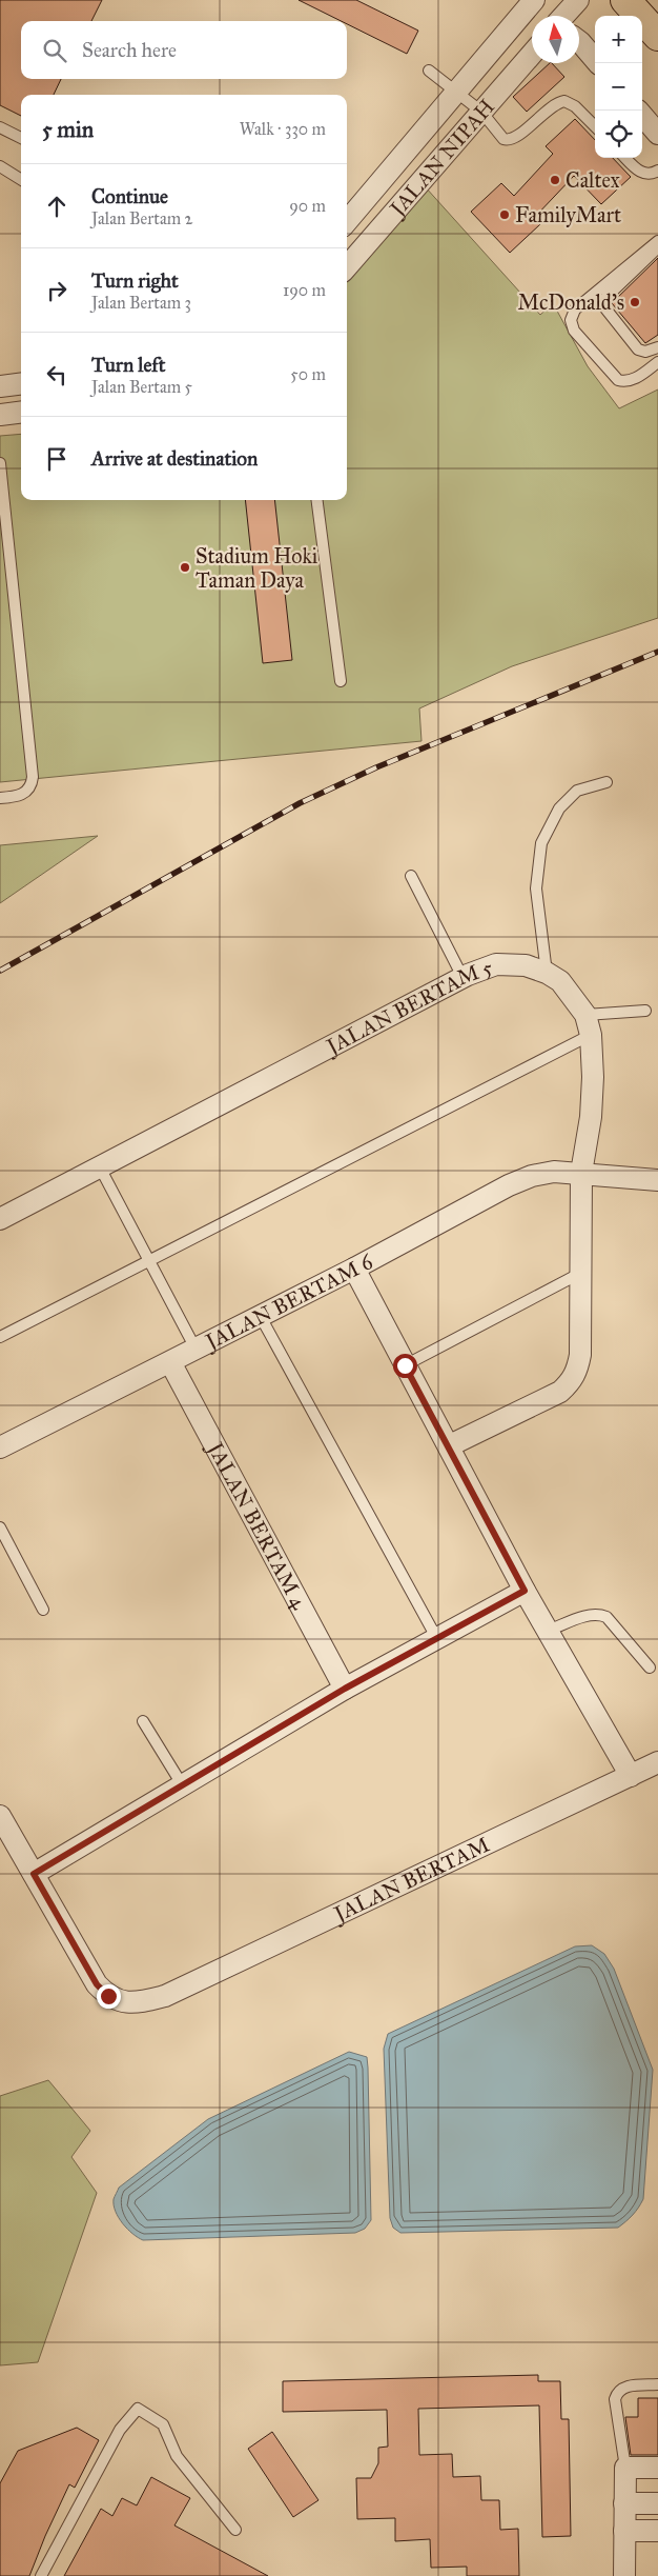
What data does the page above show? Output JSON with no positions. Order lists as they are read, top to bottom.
{
  "streets": {
    "street": [
      "JALAN NIPAH",
      "JALAN BERTAM 5",
      "JALAN BERTAM 6",
      "JALAN BERTAM 4",
      "JALAN BERTAM"
    ]
  },
  "crossings": [
    ["JALAN BERTAM 5", "JALAN BERTAM 6"],
    ["JALAN BERTAM 6", "JALAN BERTAM 4"]
  ],
  "places": [
    "Caltex",
    "FamilyMart",
    "McDonald's",
    "Stadium Hoki Taman Daya"
  ],
  "north": "top",
  "page": {
    "map_buttons": ["+", "−"],
    "search": "Search here",
    "heading": ["5 min", "Walk · 330 m"],
    "list": [
      ["Continue", "Jalan Bertam 2", "90 m"],
      ["Turn right", "Jalan Bertam 3", "190 m"],
      ["Turn left", "Jalan Bertam 5", "50 m"],
      "Arrive at destination"
    ]
  }
}
